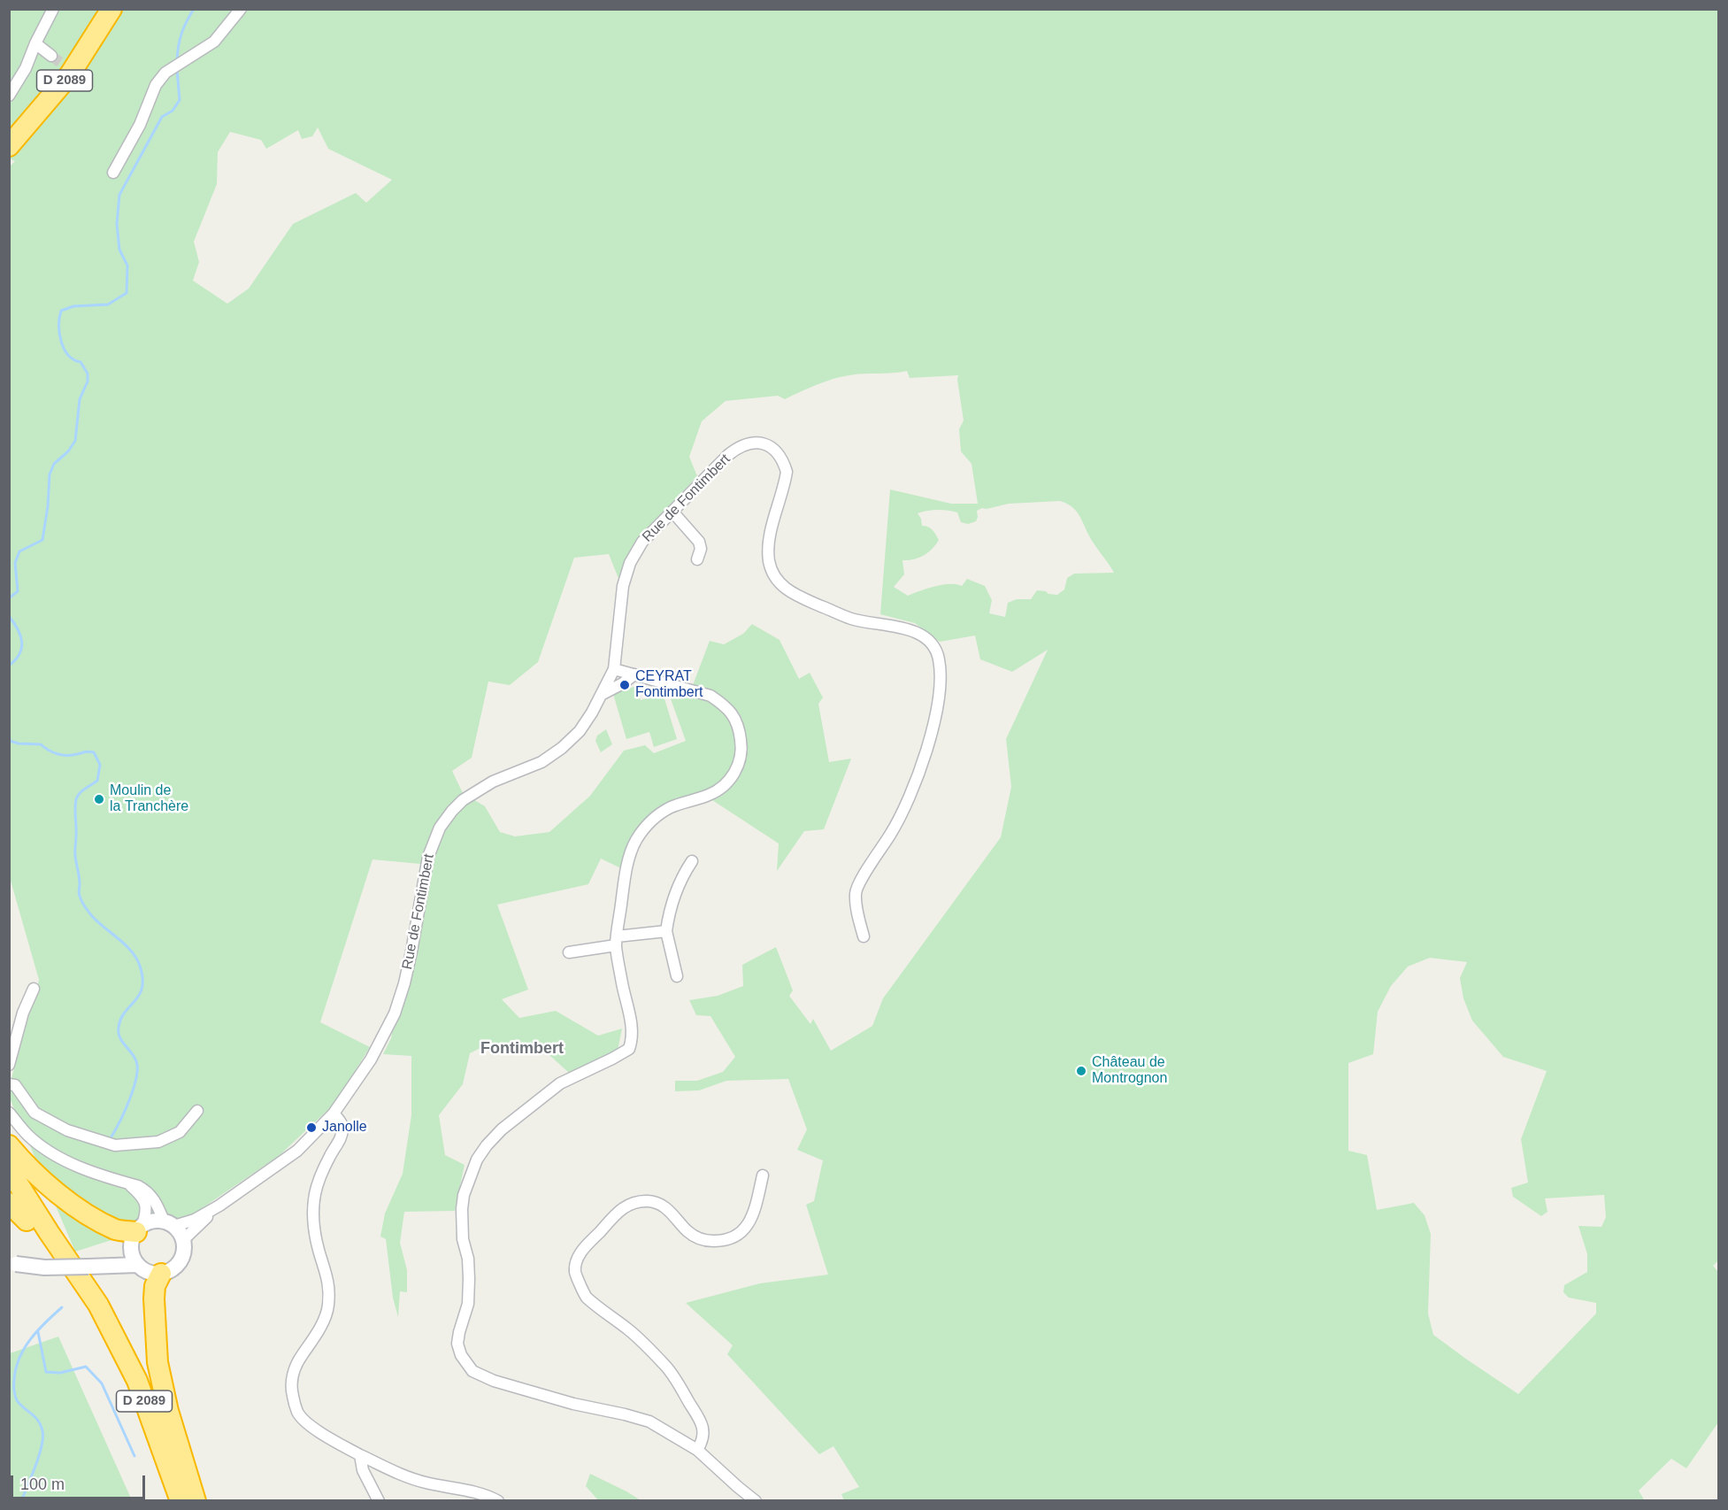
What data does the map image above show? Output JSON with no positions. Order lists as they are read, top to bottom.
{
  "streets": {
    "highway": ["D 2089"],
    "street": ["Rue de Fontimbert"]
  },
  "districts": ["Fontimbert"],
  "places": [
    "CEYRAT Fontimbert",
    "Moulin de la Tranchère",
    "Château de Montrognon",
    "Janolle"
  ],
  "scale_bar": "100 m"
}
